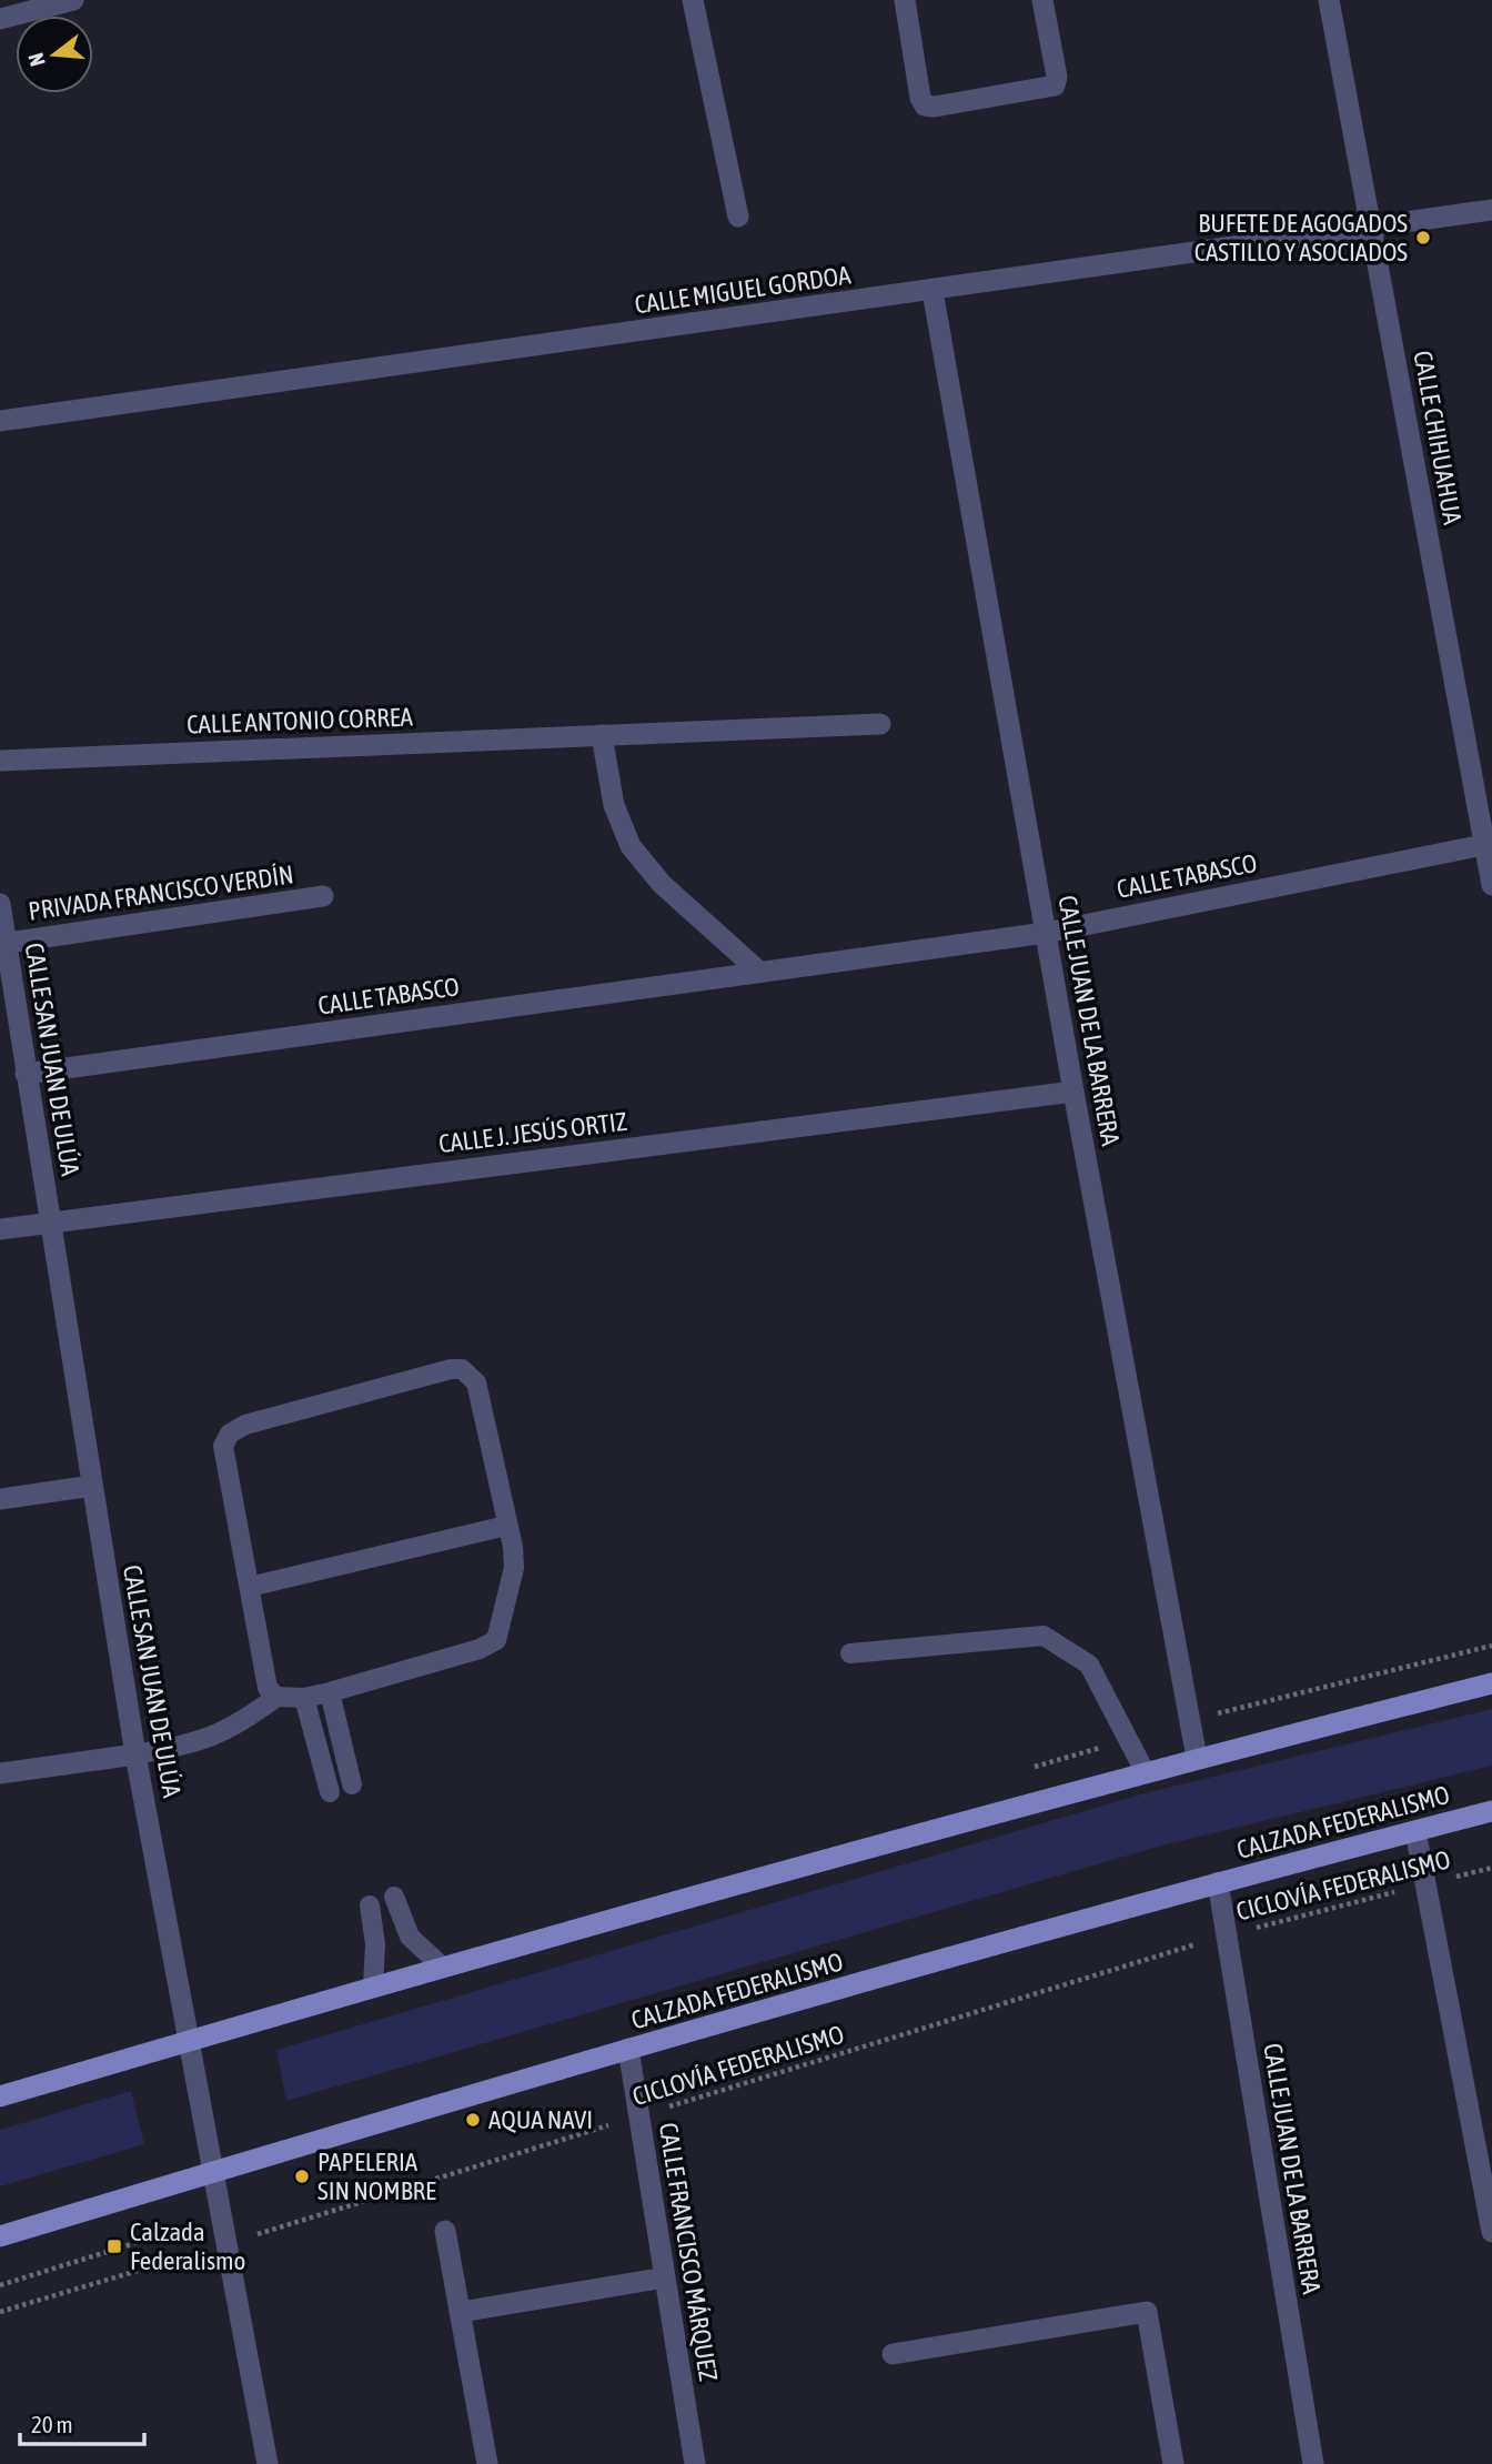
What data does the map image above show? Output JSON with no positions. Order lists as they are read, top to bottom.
{
  "streets": {
    "main road": ["CALZADA FEDERALISMO"],
    "street": [
      "CALLE MIGUEL GORDOA",
      "CALLE CHIHUAHUA",
      "CALLE ANTONIO CORREA",
      "CALLE TABASCO",
      "PRIVADA FRANCISCO VERDÍN",
      "CALLE JUAN DE LA BARRERA",
      "CALLE SAN JUAN DE ULÚA",
      "CALLE J. JESÚS ORTIZ",
      "CALLE FRANCISCO MÁRQUEZ"
    ],
    "path": ["CICLOVÍA FEDERALISMO"]
  },
  "crossings": [
    ["CALLE MIGUEL GORDOA", "CALLE CHIHUAHUA"],
    ["CALLE MIGUEL GORDOA", "CALLE JUAN DE LA BARRERA"],
    ["CALLE CHIHUAHUA", "CALLE TABASCO"],
    ["CALLE TABASCO", "CALLE JUAN DE LA BARRERA"],
    ["CALLE TABASCO", "CALLE SAN JUAN DE ULÚA"],
    ["PRIVADA FRANCISCO VERDÍN", "CALLE SAN JUAN DE ULÚA"],
    ["CALLE JUAN DE LA BARRERA", "CALLE J. JESÚS ORTIZ"],
    ["CALLE JUAN DE LA BARRERA", "CALZADA FEDERALISMO"],
    ["CALLE JUAN DE LA BARRERA", "CICLOVÍA FEDERALISMO"],
    ["CALLE SAN JUAN DE ULÚA", "CALLE J. JESÚS ORTIZ"],
    ["CALLE SAN JUAN DE ULÚA", "CALZADA FEDERALISMO"],
    ["CALLE SAN JUAN DE ULÚA", "CICLOVÍA FEDERALISMO"],
    ["CALZADA FEDERALISMO", "CALLE FRANCISCO MÁRQUEZ"],
    ["CICLOVÍA FEDERALISMO", "CALLE FRANCISCO MÁRQUEZ"]
  ],
  "places": {
    "other": ["BUFETE DE AGOGADOS CASTILLO Y ASOCIADOS", "AQUA NAVI", "PAPELERIA SIN NOMBRE"],
    "transit": ["Calzada Federalismo"]
  },
  "scale_bar": "20 m",
  "north": "left"
}
